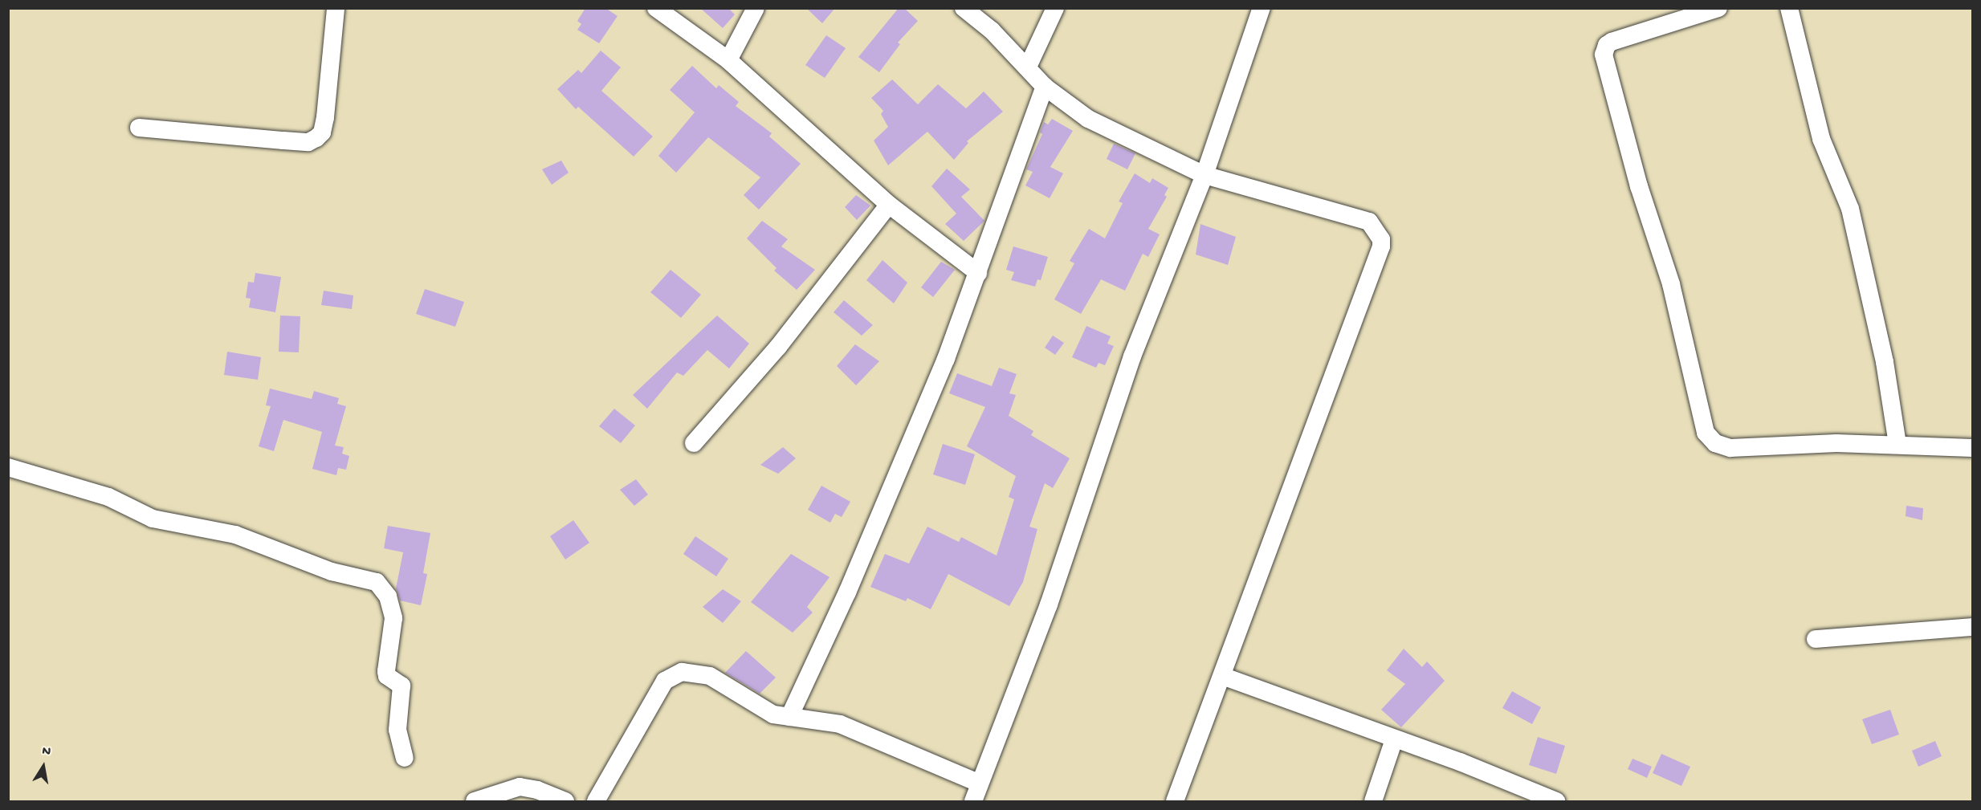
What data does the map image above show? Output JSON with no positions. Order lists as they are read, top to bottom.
{
  "north": "top"
}
